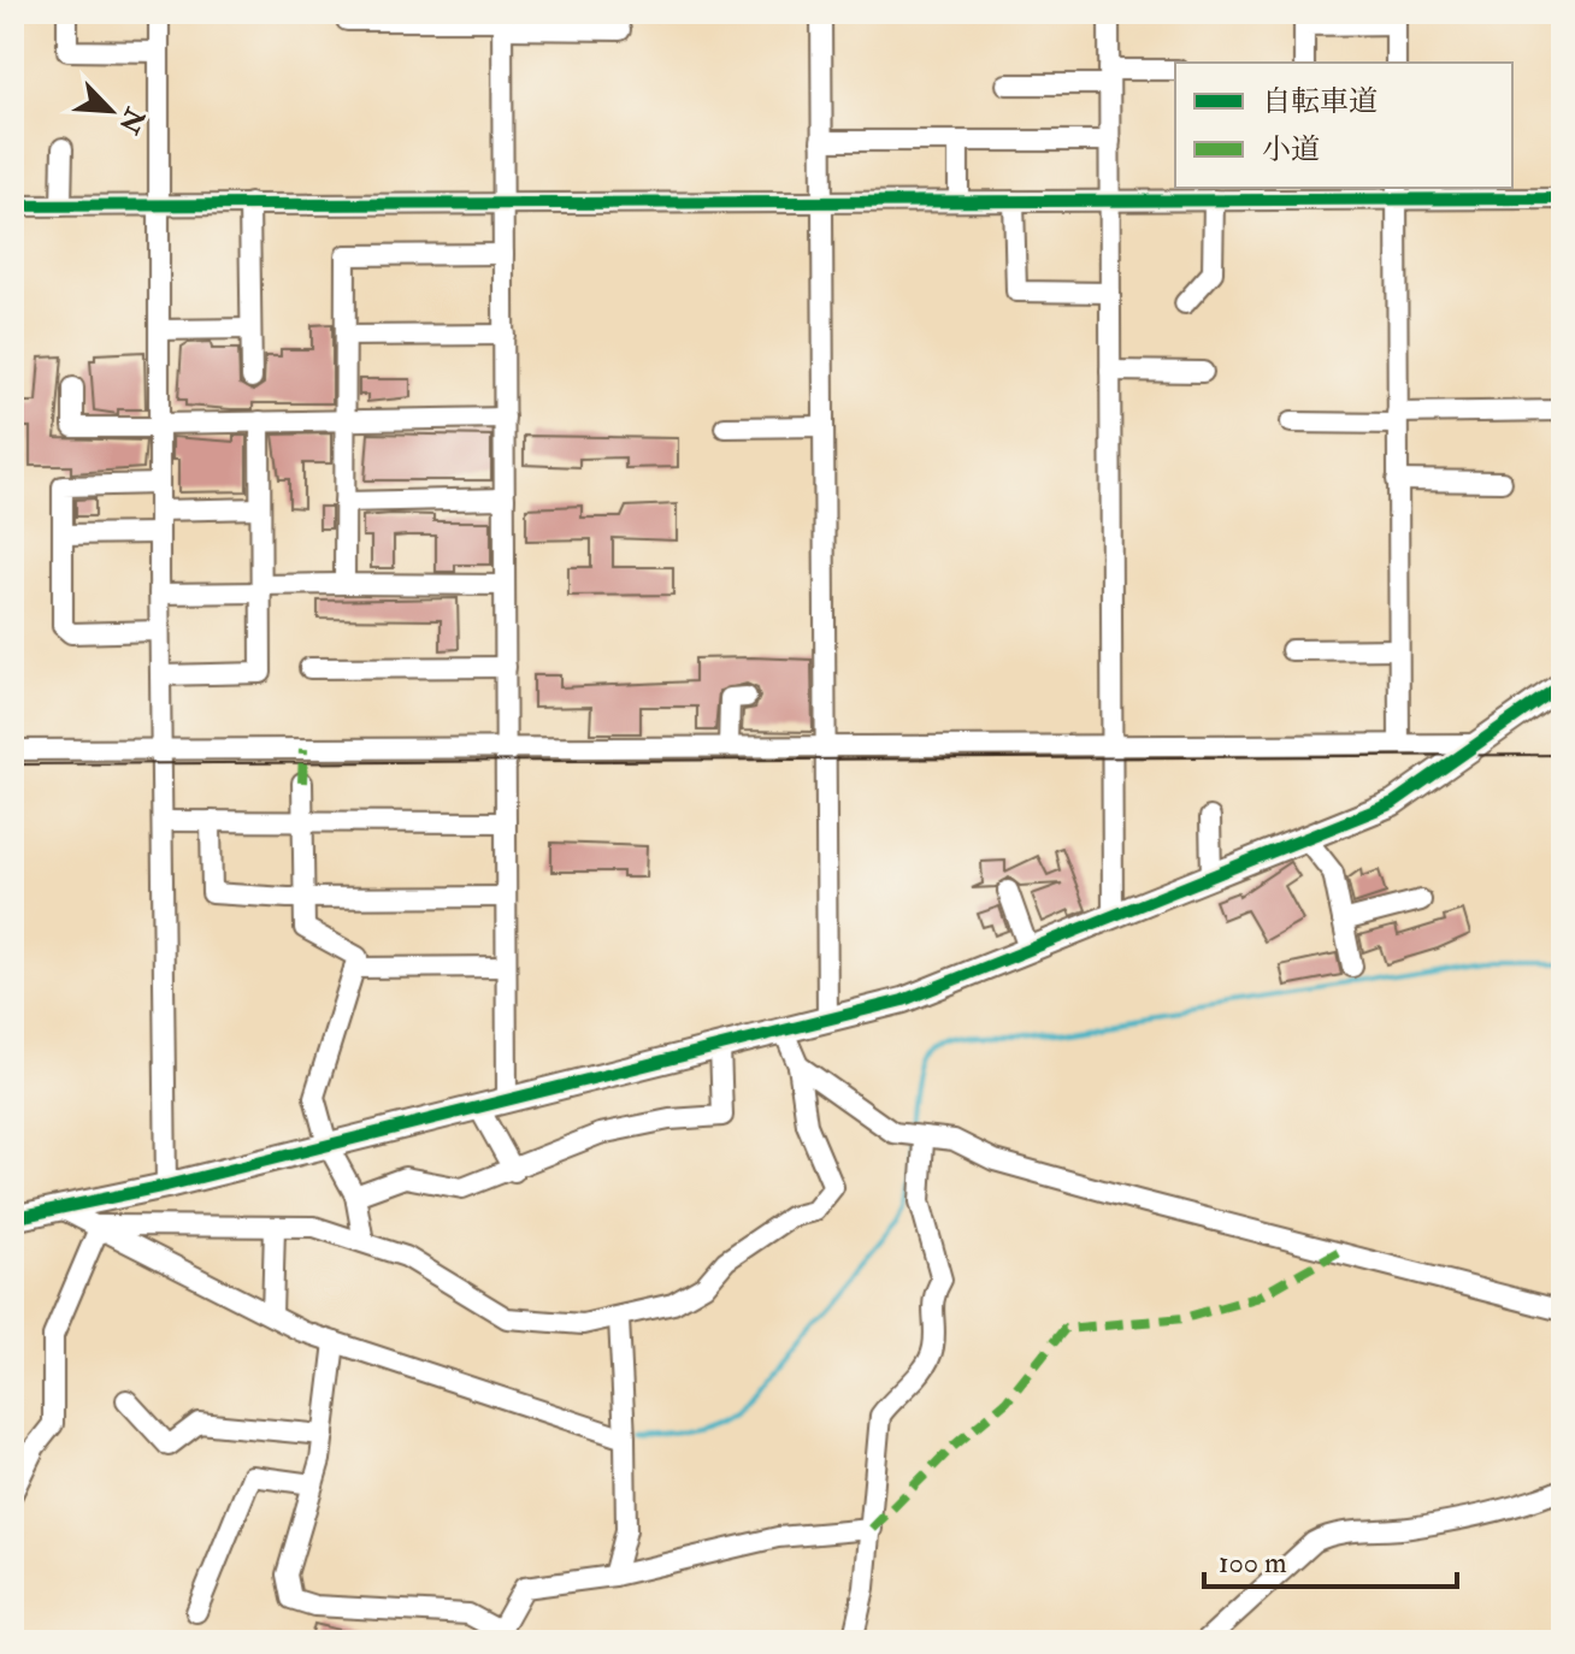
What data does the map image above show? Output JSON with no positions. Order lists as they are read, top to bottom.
{
  "legend": ["自転車道", "小道"],
  "scale_bar": "100 m",
  "north": "bottom right"
}
